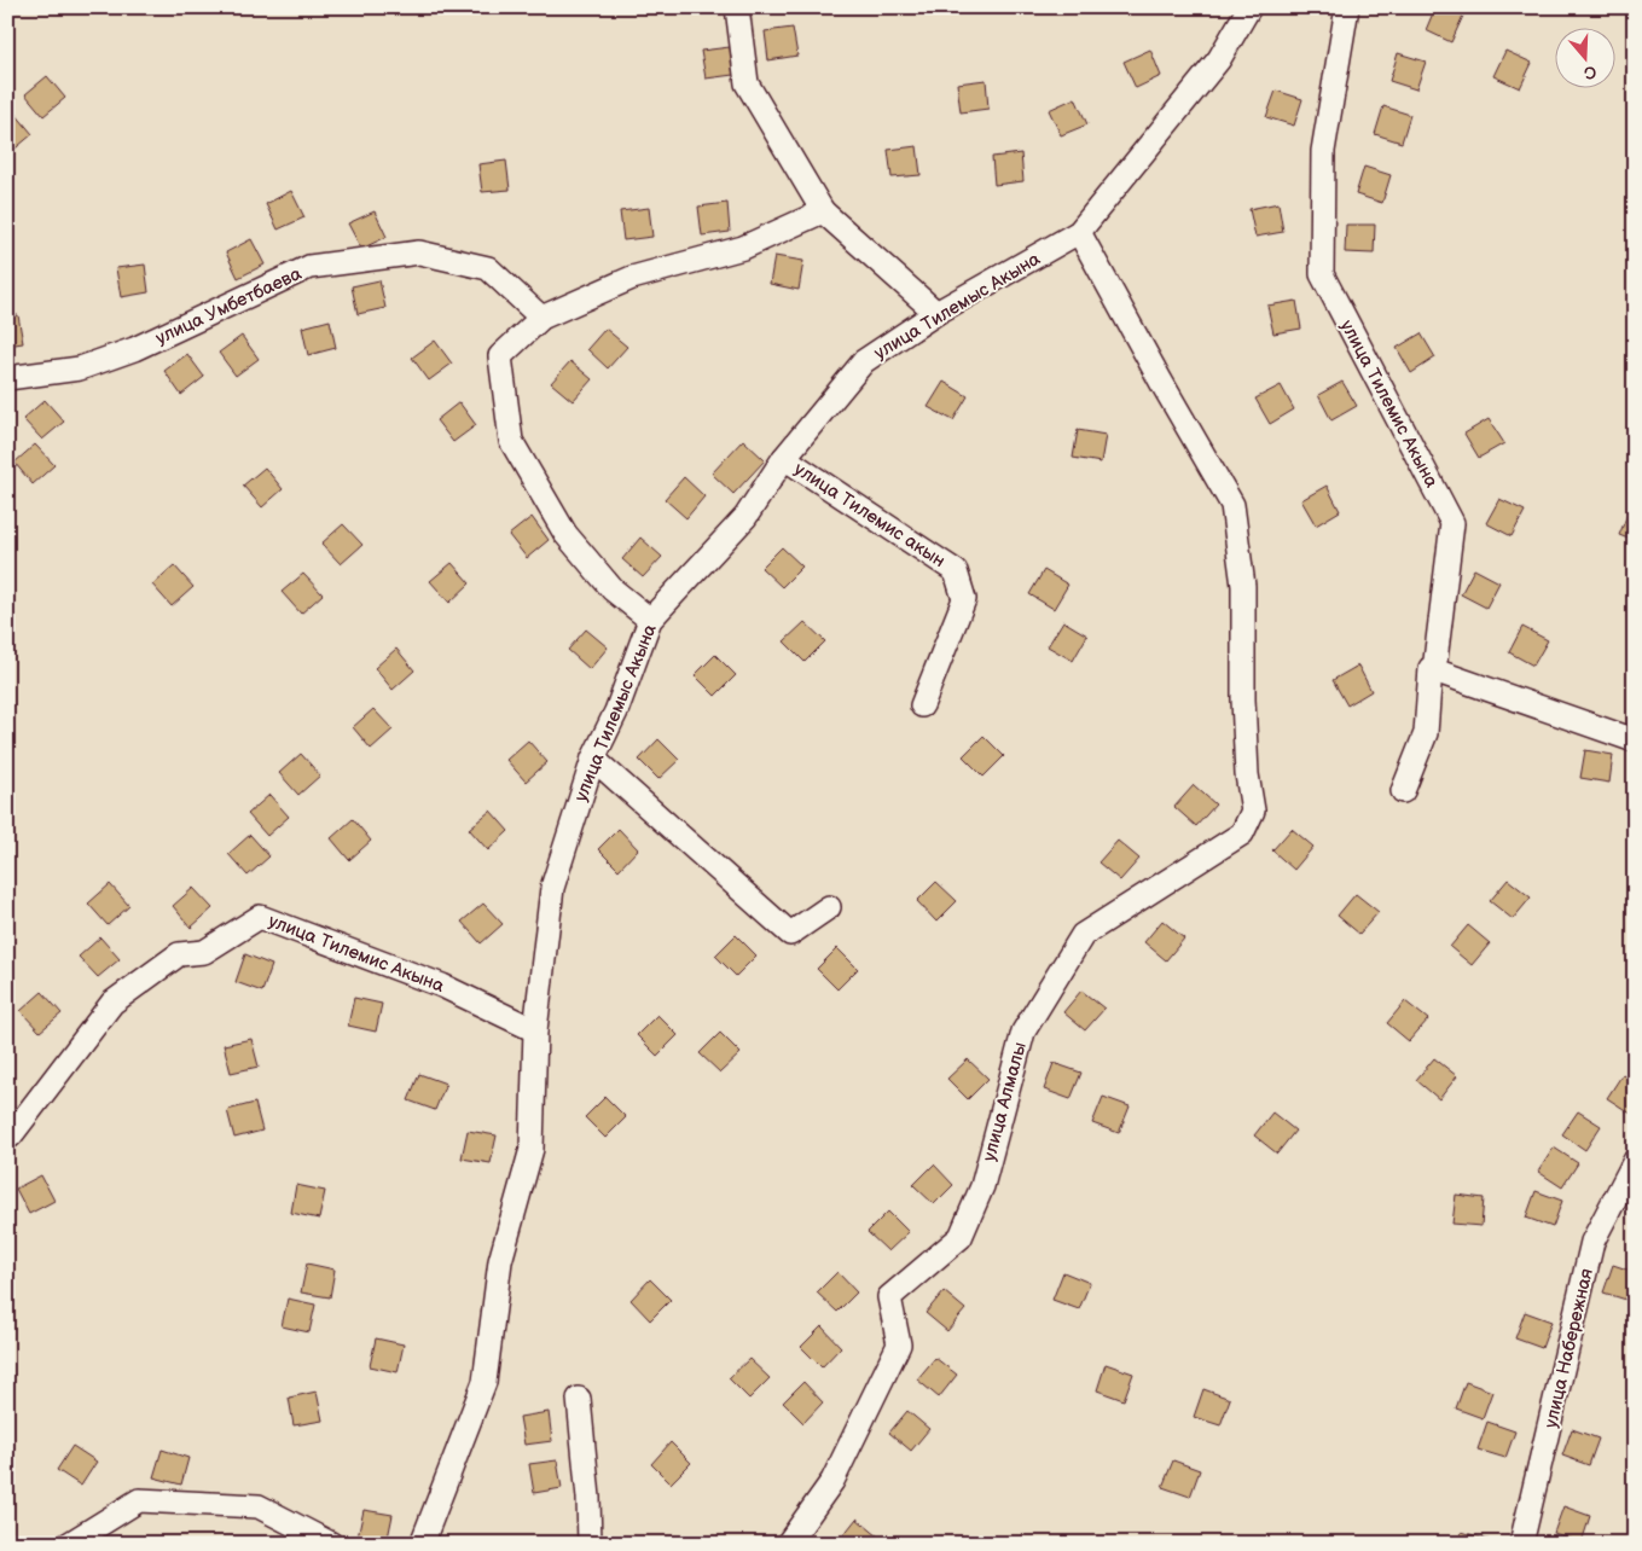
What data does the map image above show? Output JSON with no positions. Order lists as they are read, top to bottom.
{
  "streets": {
    "street": [
      "улица Умбетбаева",
      "улица Тилемыс Акына",
      "улица Тилемис Акына",
      "улица Тилемис акын",
      "улица Алмалы",
      "улица Набережная"
    ]
  },
  "crossings": [
    ["улица Тилемыс Акына", "улица Тилемис Акына"],
    ["улица Тилемыс Акына", "улица Тилемис акын"],
    ["улица Тилемыс Акына", "улица Алмалы"]
  ],
  "north": "bottom"
}
